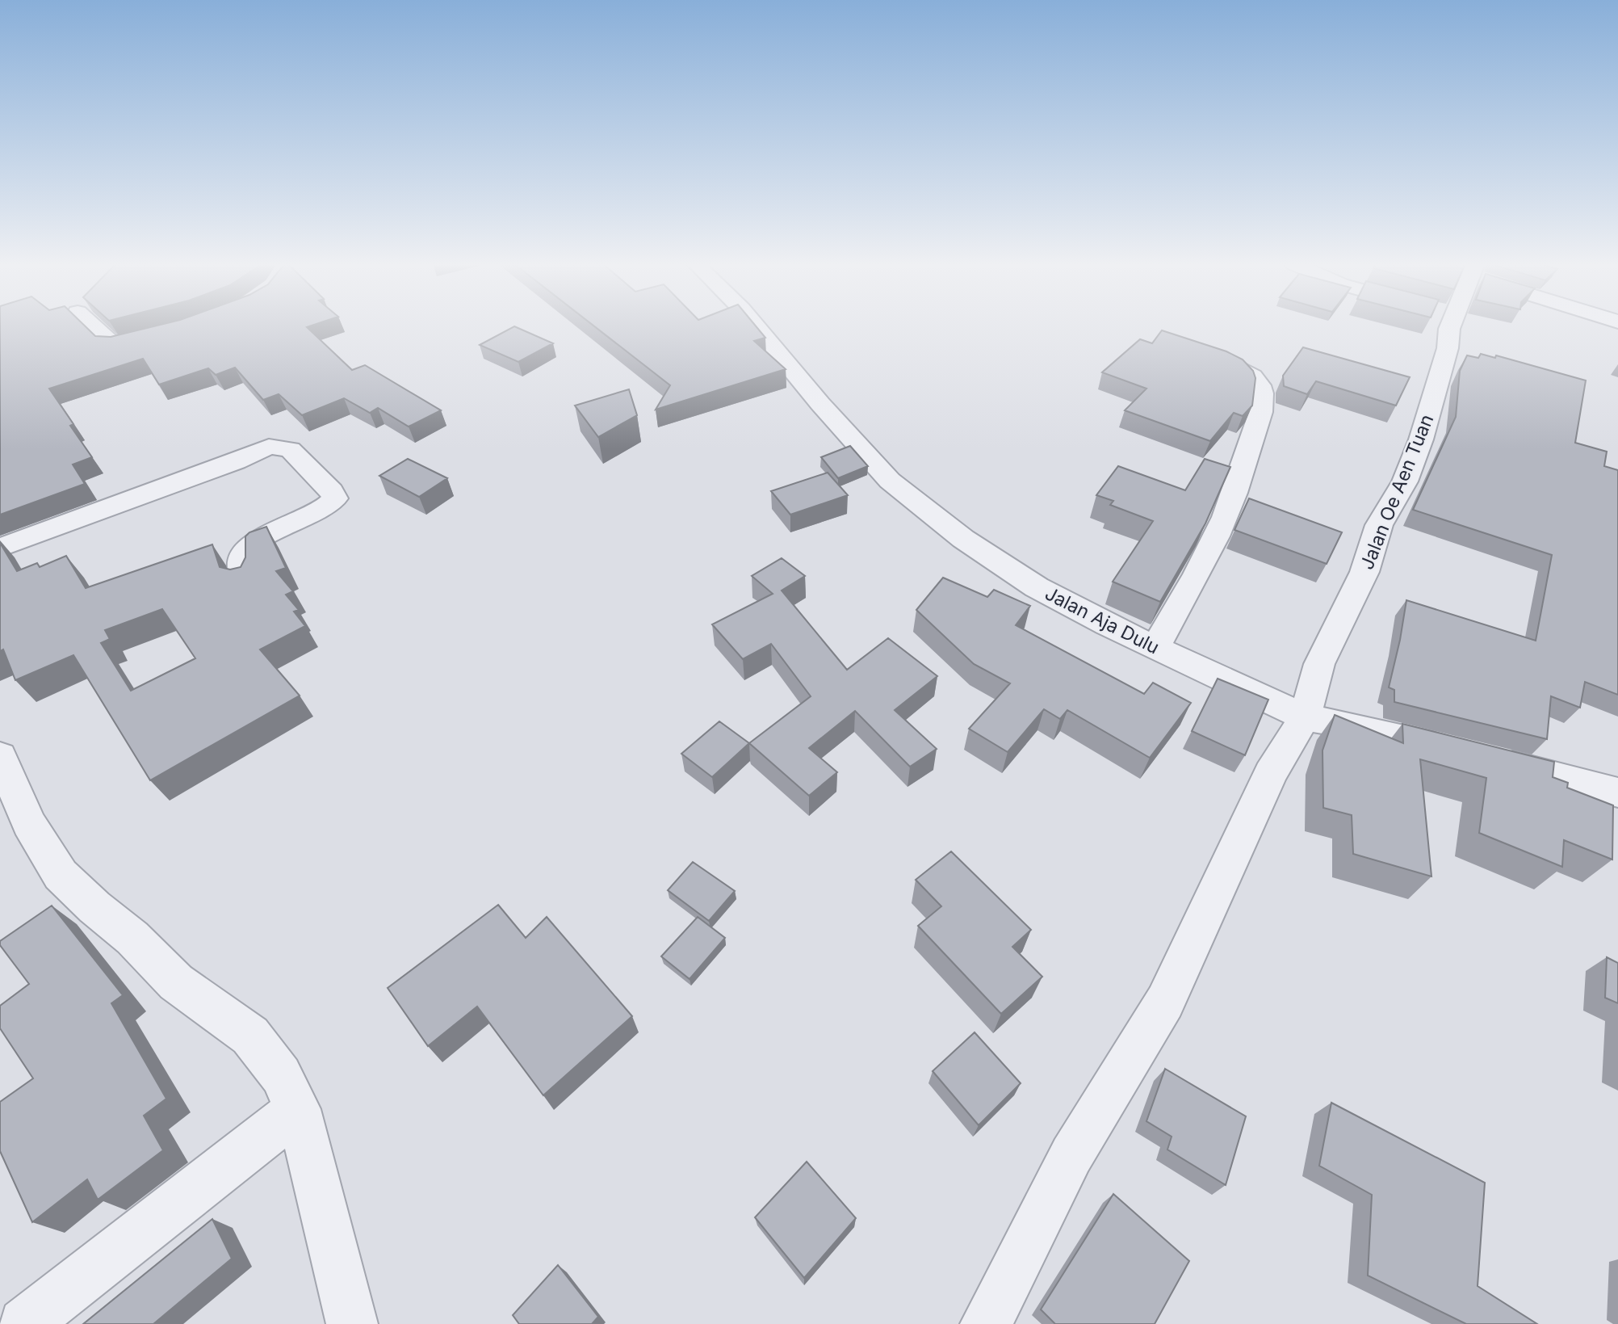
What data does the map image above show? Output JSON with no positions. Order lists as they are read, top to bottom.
{
  "streets": {
    "street": ["Jalan Oe Aen Tuan", "Jalan Aja Dulu"]
  },
  "crossings": [
    ["Jalan Oe Aen Tuan", "Jalan Aja Dulu"]
  ]
}
